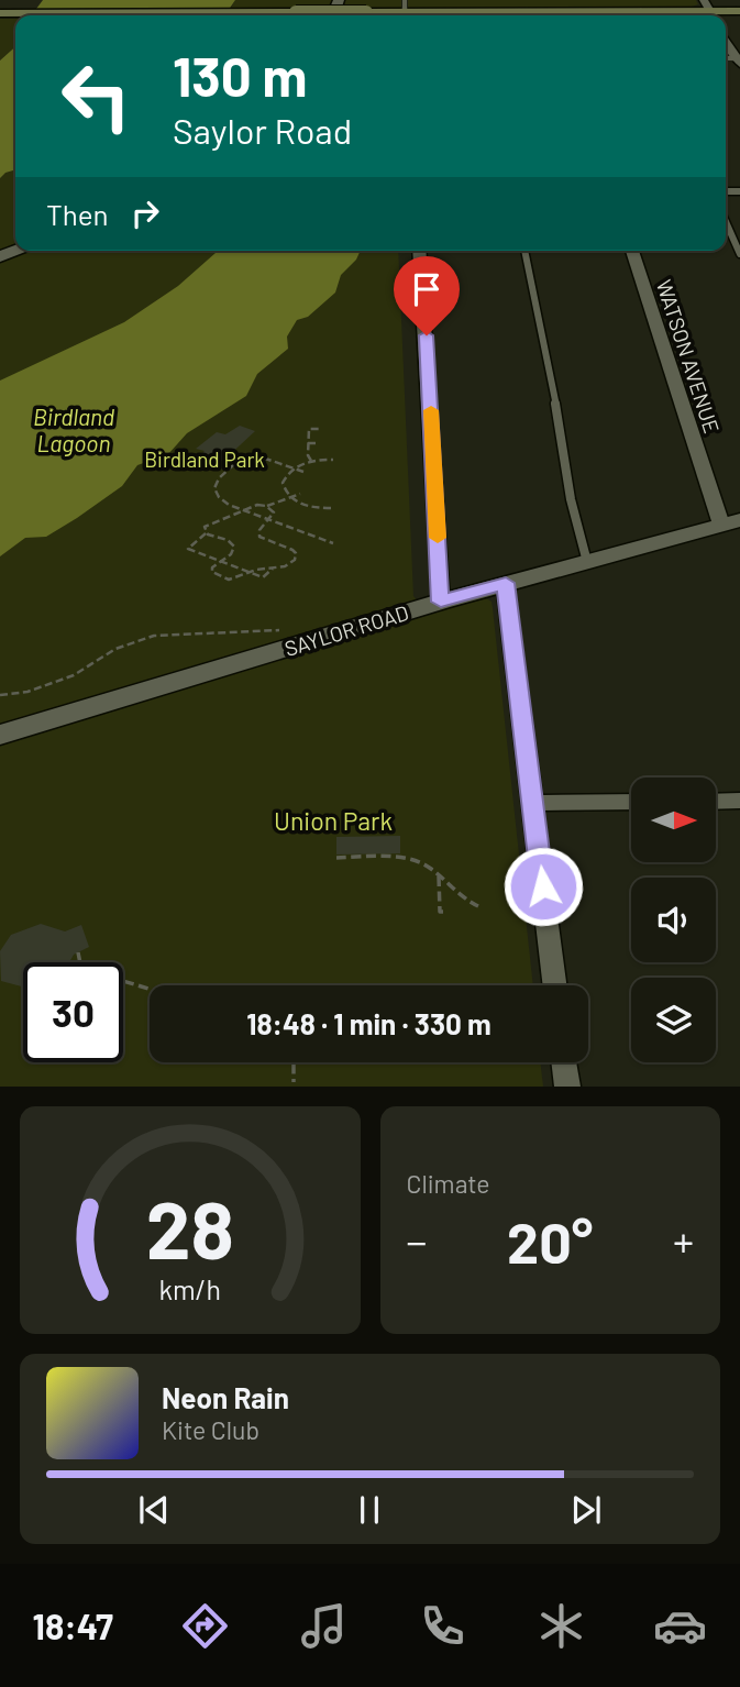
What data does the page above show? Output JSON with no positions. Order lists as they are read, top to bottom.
{
  "streets": {
    "street": ["WATSON AVENUE", "SAYLOR ROAD"]
  },
  "crossings": [
    ["WATSON AVENUE", "SAYLOR ROAD"]
  ],
  "water": ["Birdland Lagoon"],
  "parks": ["Birdland Park", "Union Park"],
  "north": "right",
  "page": {
    "turn": ["130 m", "Saylor Road"],
    "then": "Then",
    "limit": "30",
    "trip": "18:48 · 1 min · 330 m",
    "tile": "Climate",
    "heat": ["−", "20°", "+"],
    "song": ["Neon Rain", "Kite Club"],
    "tabs": "18:47",
    "gauge": ["28", "km/h"]
  }
}
